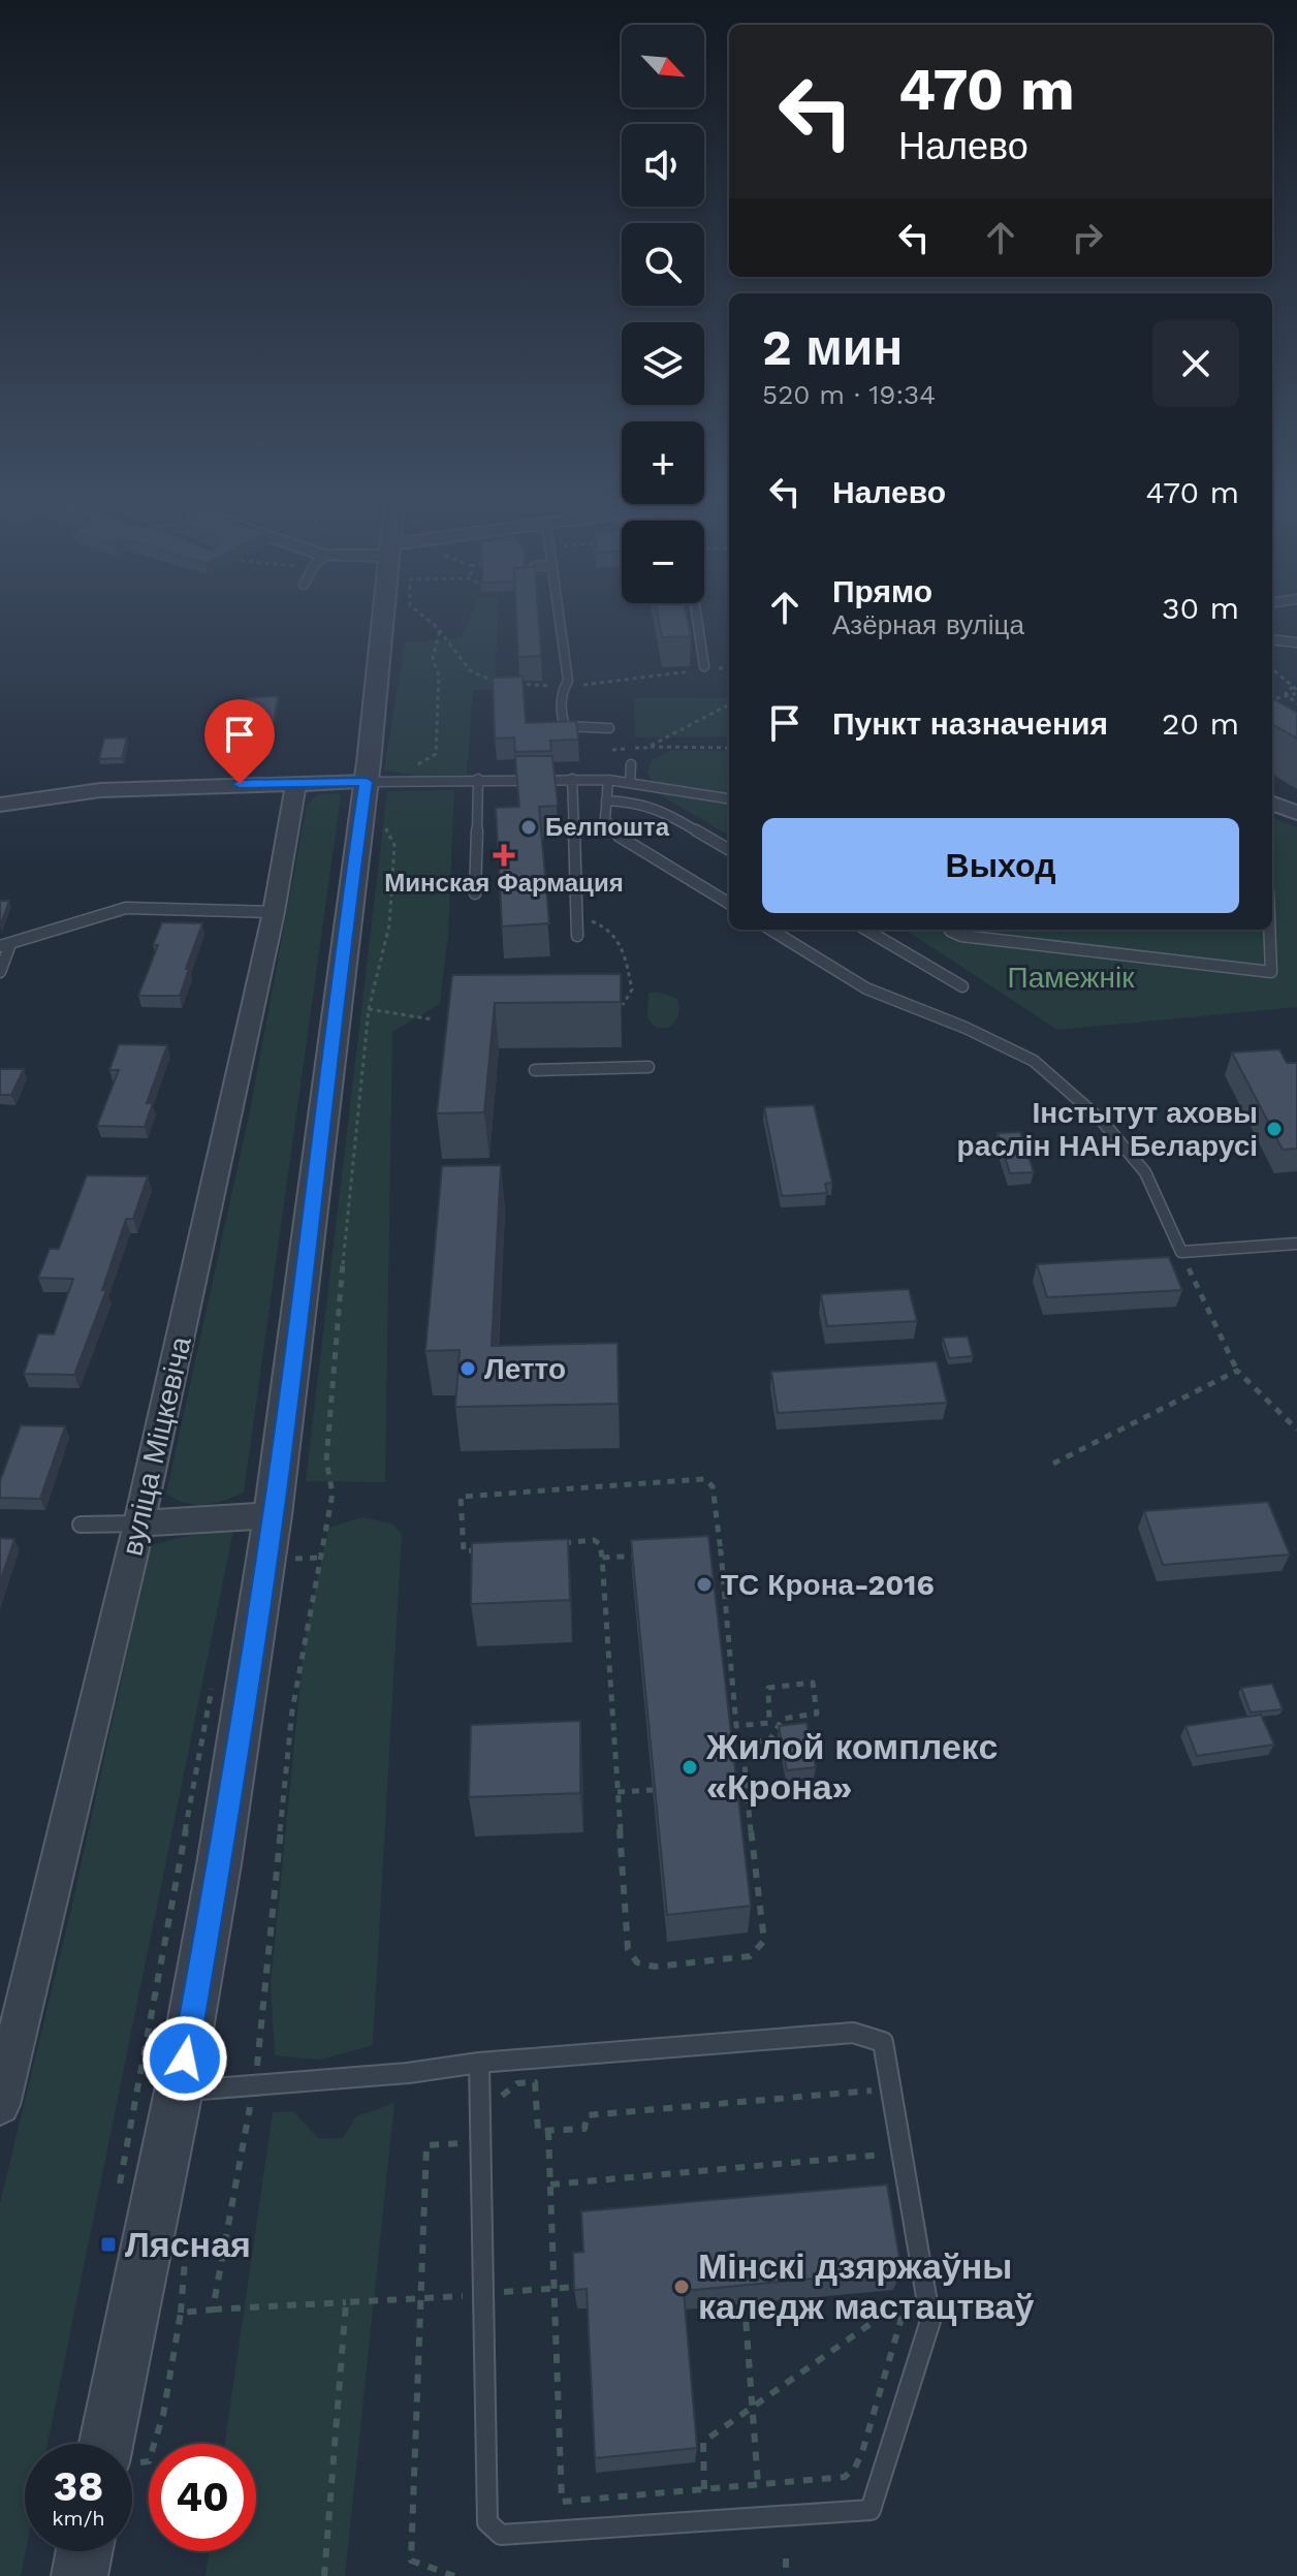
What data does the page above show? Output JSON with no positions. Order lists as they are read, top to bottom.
{
  "streets": {
    "street": ["вуліца Міцкевіча"]
  },
  "parks": ["Памежнік"],
  "places": {
    "other": [
      "Белпошта",
      "Інстытут аховы раслін НАН Беларусі",
      "Летто",
      "ТС Крона-2016",
      "Жилой комплекс «Крона»",
      "Мінскі дзяржаўны каледж мастацтваў"
    ],
    "health": ["Минская Фармация"],
    "transit": ["Лясная"]
  },
  "north": "bottom right",
  "page": {
    "map_buttons": ["+", "−"],
    "turn": ["470 m", "Налево"],
    "heading": ["2 мин", "520 m · 19:34"],
    "list": [
      {
        "name": "Налево",
        "value": "470 m"
      },
      {
        "name": "Прямо",
        "note": "Азёрная вуліца",
        "value": "30 m"
      },
      {
        "name": "Пункт назначения",
        "value": "20 m"
      }
    ],
    "buttons": "Выход",
    "speed": "38 km/h",
    "limit": "40"
  }
}
